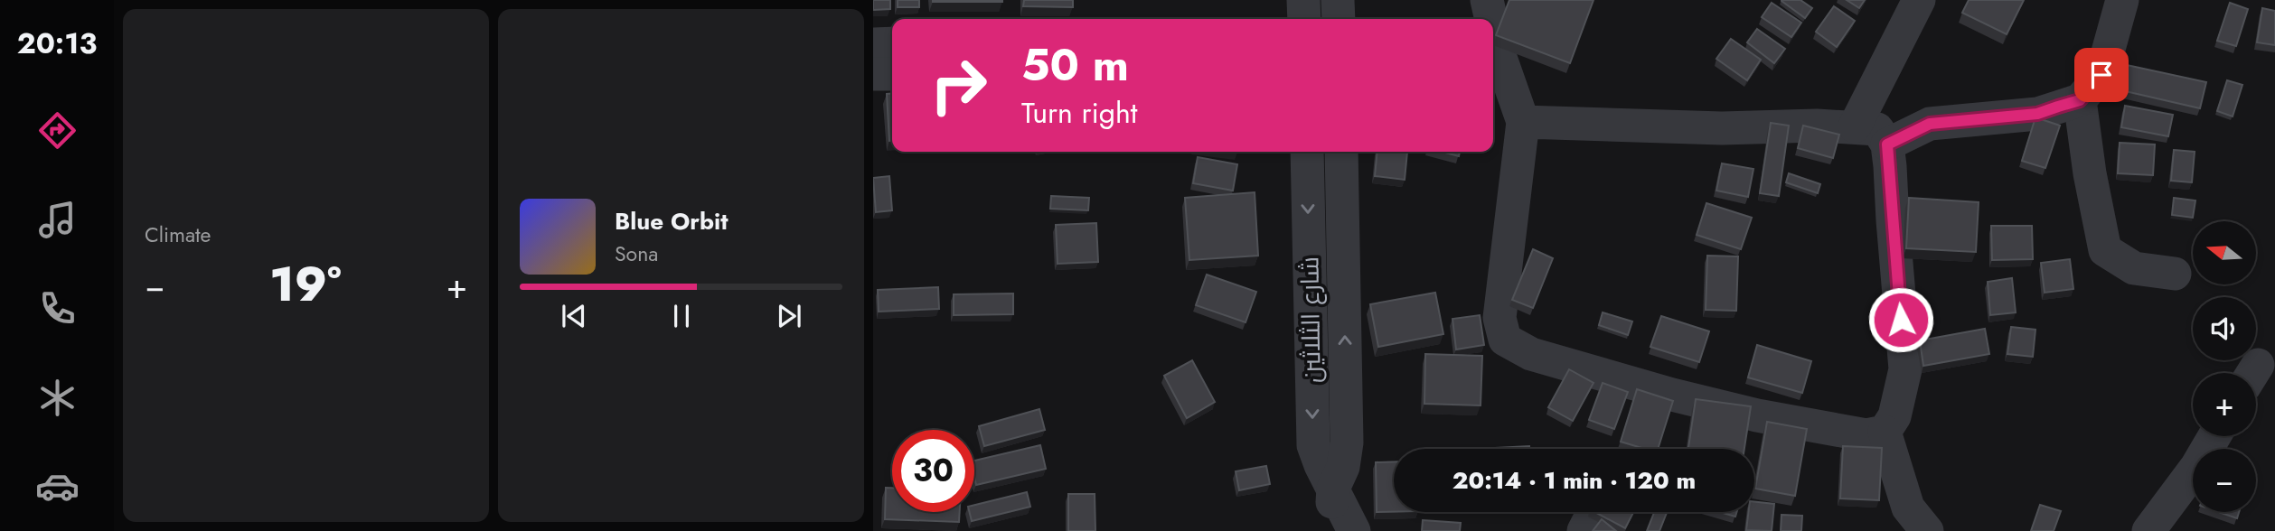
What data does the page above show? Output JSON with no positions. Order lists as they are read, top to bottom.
{
  "streets": {
    "street": ["شارع الثلاثين"]
  },
  "north": "left",
  "page": {
    "tabs": "20:13",
    "tile": "Climate",
    "turn": ["50 m", "Turn right"],
    "song": ["Blue Orbit", "Sona"],
    "map_buttons": ["+", "−"],
    "heat": ["−", "19°", "+"],
    "limit": "30",
    "trip": "20:14 · 1 min · 120 m"
  }
}
